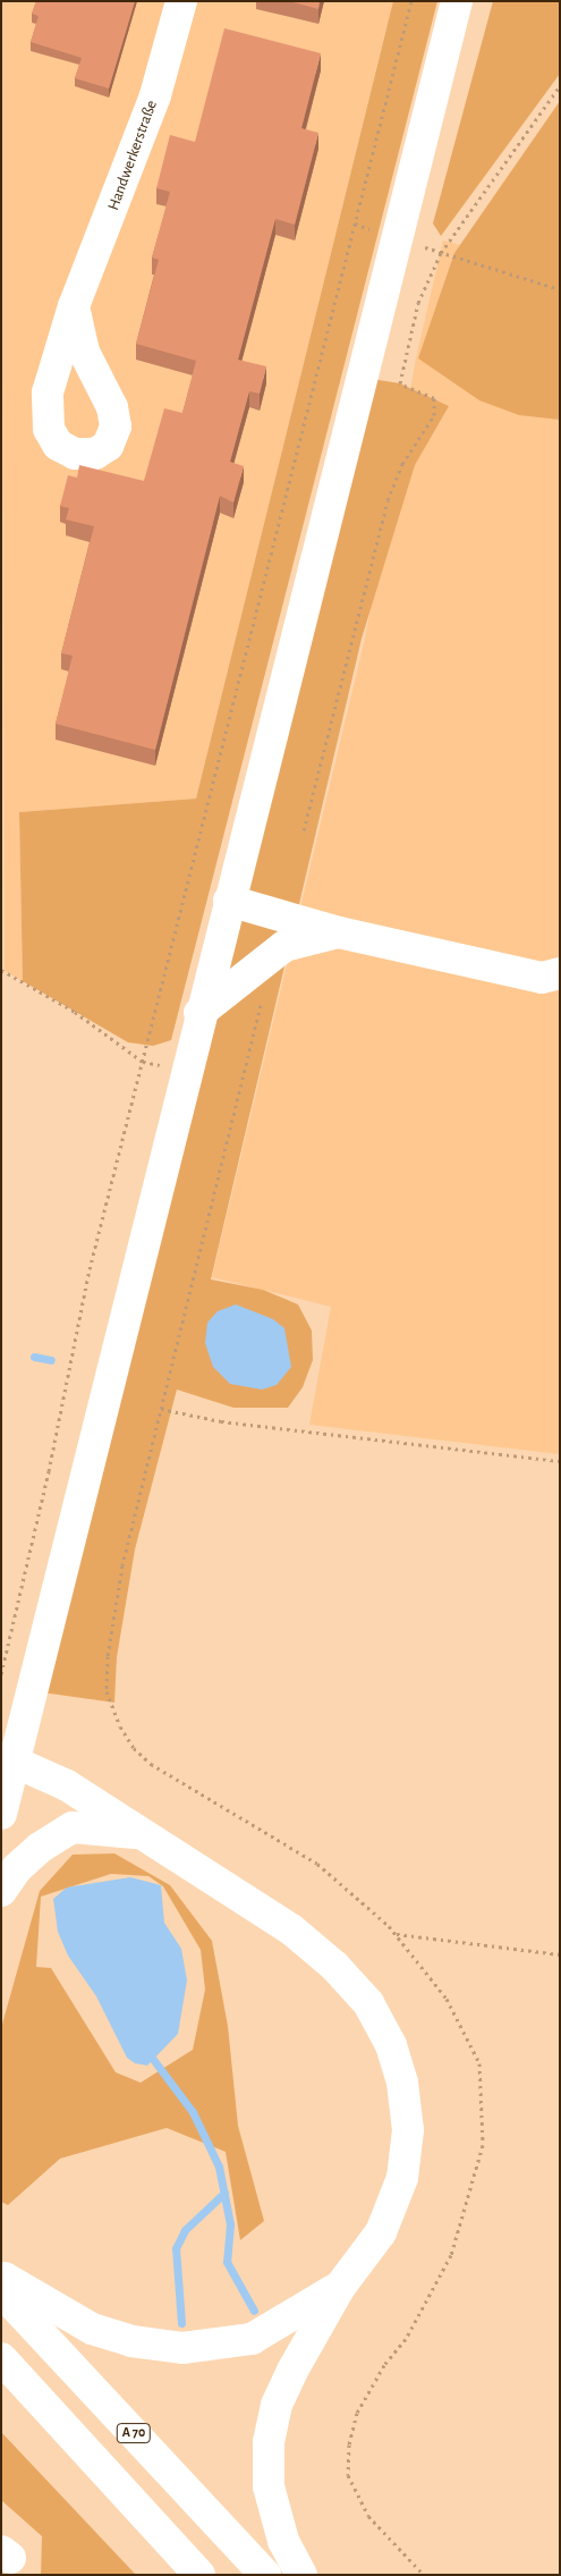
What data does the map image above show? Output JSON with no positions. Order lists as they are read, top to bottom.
{
  "streets": {
    "main road": ["Handwerkerstraße", "A 70"]
  }
}
